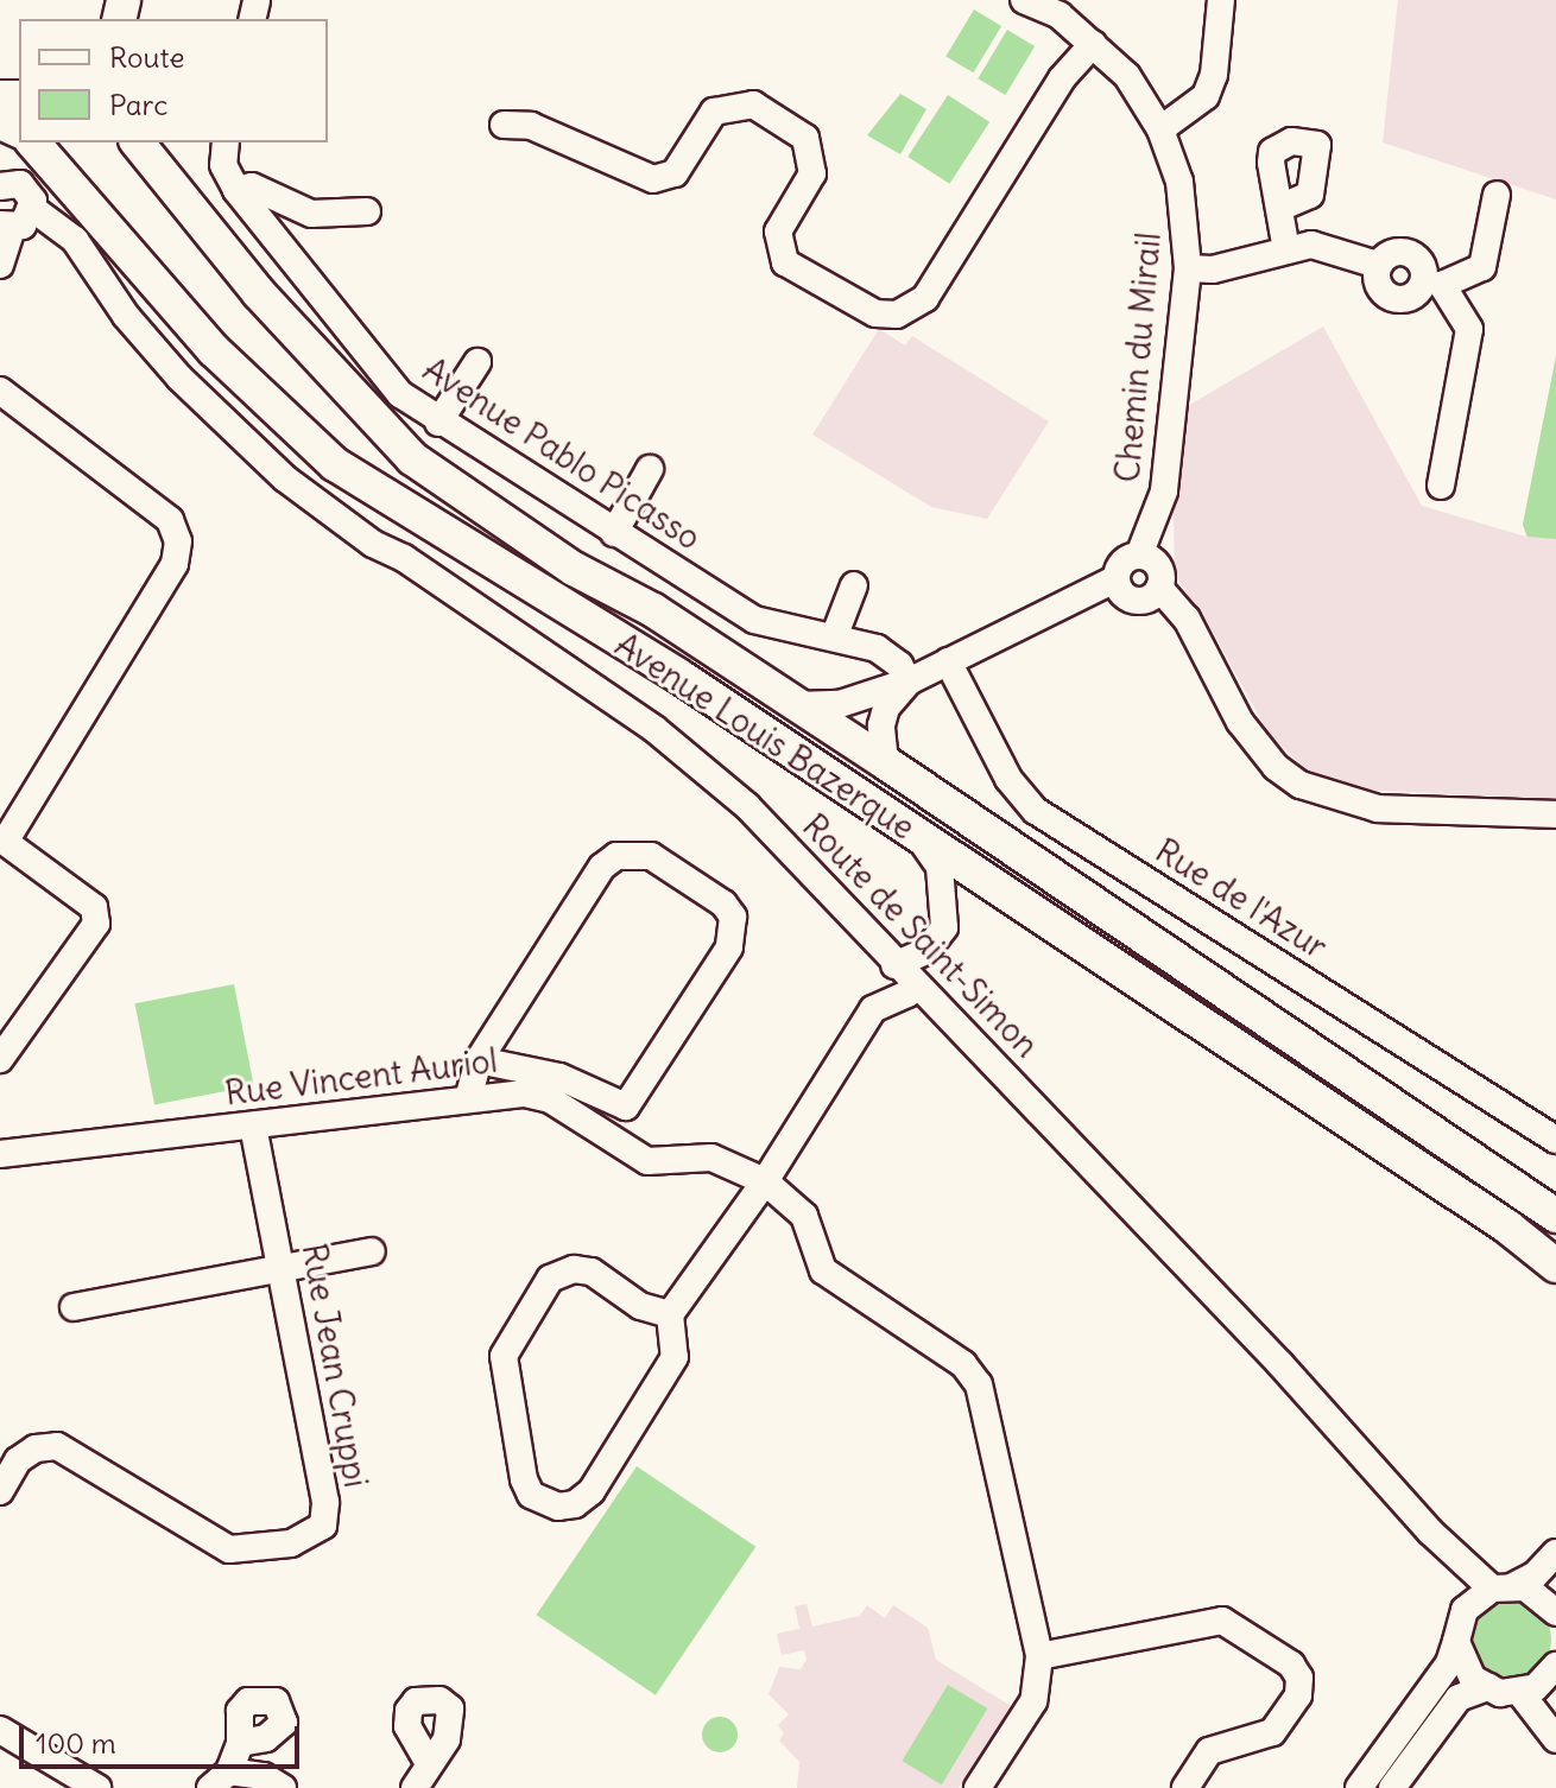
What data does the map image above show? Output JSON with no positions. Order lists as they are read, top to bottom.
{
  "streets": {
    "main road": ["Avenue Louis Bazerque"],
    "street": [
      "Chemin du Mirail",
      "Avenue Pablo Picasso",
      "Rue de l'Azur",
      "Route de Saint-Simon",
      "Rue Vincent Auriol",
      "Rue Jean Cruppi"
    ]
  },
  "crossings": [
    ["Rue Vincent Auriol", "Rue Jean Cruppi"]
  ],
  "legend": ["Route", "Parc"],
  "scale_bar": "100 m"
}
